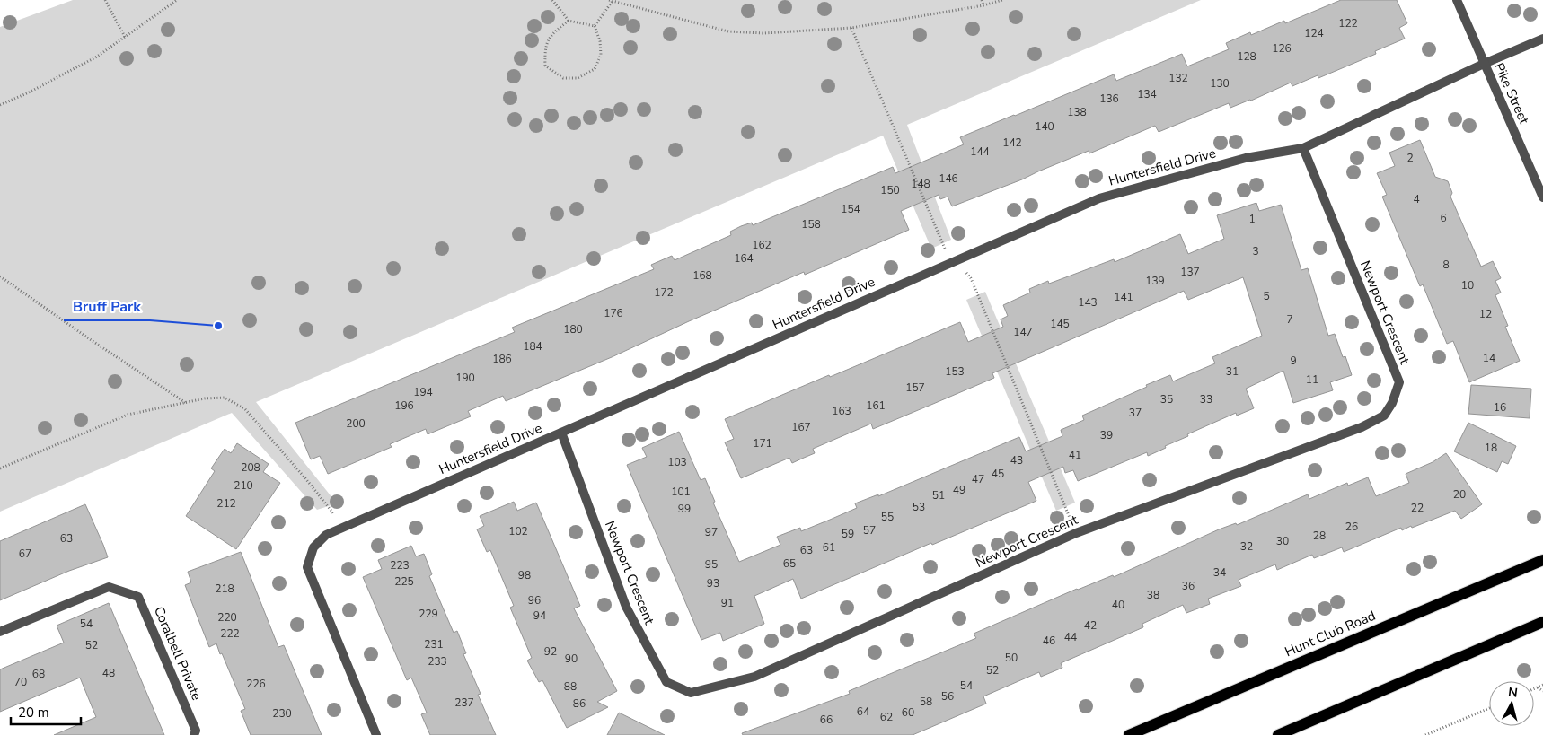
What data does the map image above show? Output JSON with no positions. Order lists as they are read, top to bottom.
{
  "streets": {
    "main road": ["Hunt Club Road"],
    "street": [
      "Pike Street",
      "Huntersfield Drive",
      "Newport Crescent",
      "Coralbell Private"
    ]
  },
  "crossings": [
    ["Pike Street", "Huntersfield Drive"],
    ["Huntersfield Drive", "Newport Crescent"]
  ],
  "places": ["Bruff Park"],
  "house_numbers": [
    "122",
    "124",
    "126",
    "128",
    "132",
    "130",
    "134",
    "136",
    "138",
    "140",
    "142",
    "144",
    "2",
    "146",
    "148",
    "150",
    "4",
    "154",
    "6",
    "1",
    "158",
    "162",
    "3",
    "164",
    "8",
    "137",
    "168",
    "139",
    "10",
    "172",
    "5",
    "141",
    "143",
    "176",
    "12",
    "7",
    "145",
    "180",
    "147",
    "184",
    "14",
    "186",
    "9",
    "153",
    "31",
    "190",
    "11",
    "157",
    "194",
    "35",
    "33",
    "196",
    "161",
    "16",
    "163",
    "37",
    "200",
    "167",
    "39",
    "171",
    "18",
    "41",
    "43",
    "103",
    "208",
    "45",
    "47",
    "210",
    "49",
    "101",
    "20",
    "51",
    "212",
    "53",
    "22",
    "99",
    "55",
    "26",
    "57",
    "102",
    "97",
    "59",
    "28",
    "63",
    "30",
    "32",
    "61",
    "63",
    "67",
    "65",
    "95",
    "223",
    "34",
    "98",
    "225",
    "93",
    "36",
    "218",
    "38",
    "96",
    "91",
    "40",
    "229",
    "94",
    "220",
    "54",
    "42",
    "222",
    "44",
    "46",
    "231",
    "52",
    "92",
    "50",
    "90",
    "233",
    "52",
    "48",
    "68",
    "70",
    "226",
    "54",
    "88",
    "56",
    "58",
    "237",
    "86",
    "64",
    "60",
    "230",
    "62",
    "66"
  ],
  "scale_bar": "20 m",
  "north": "top"
}
